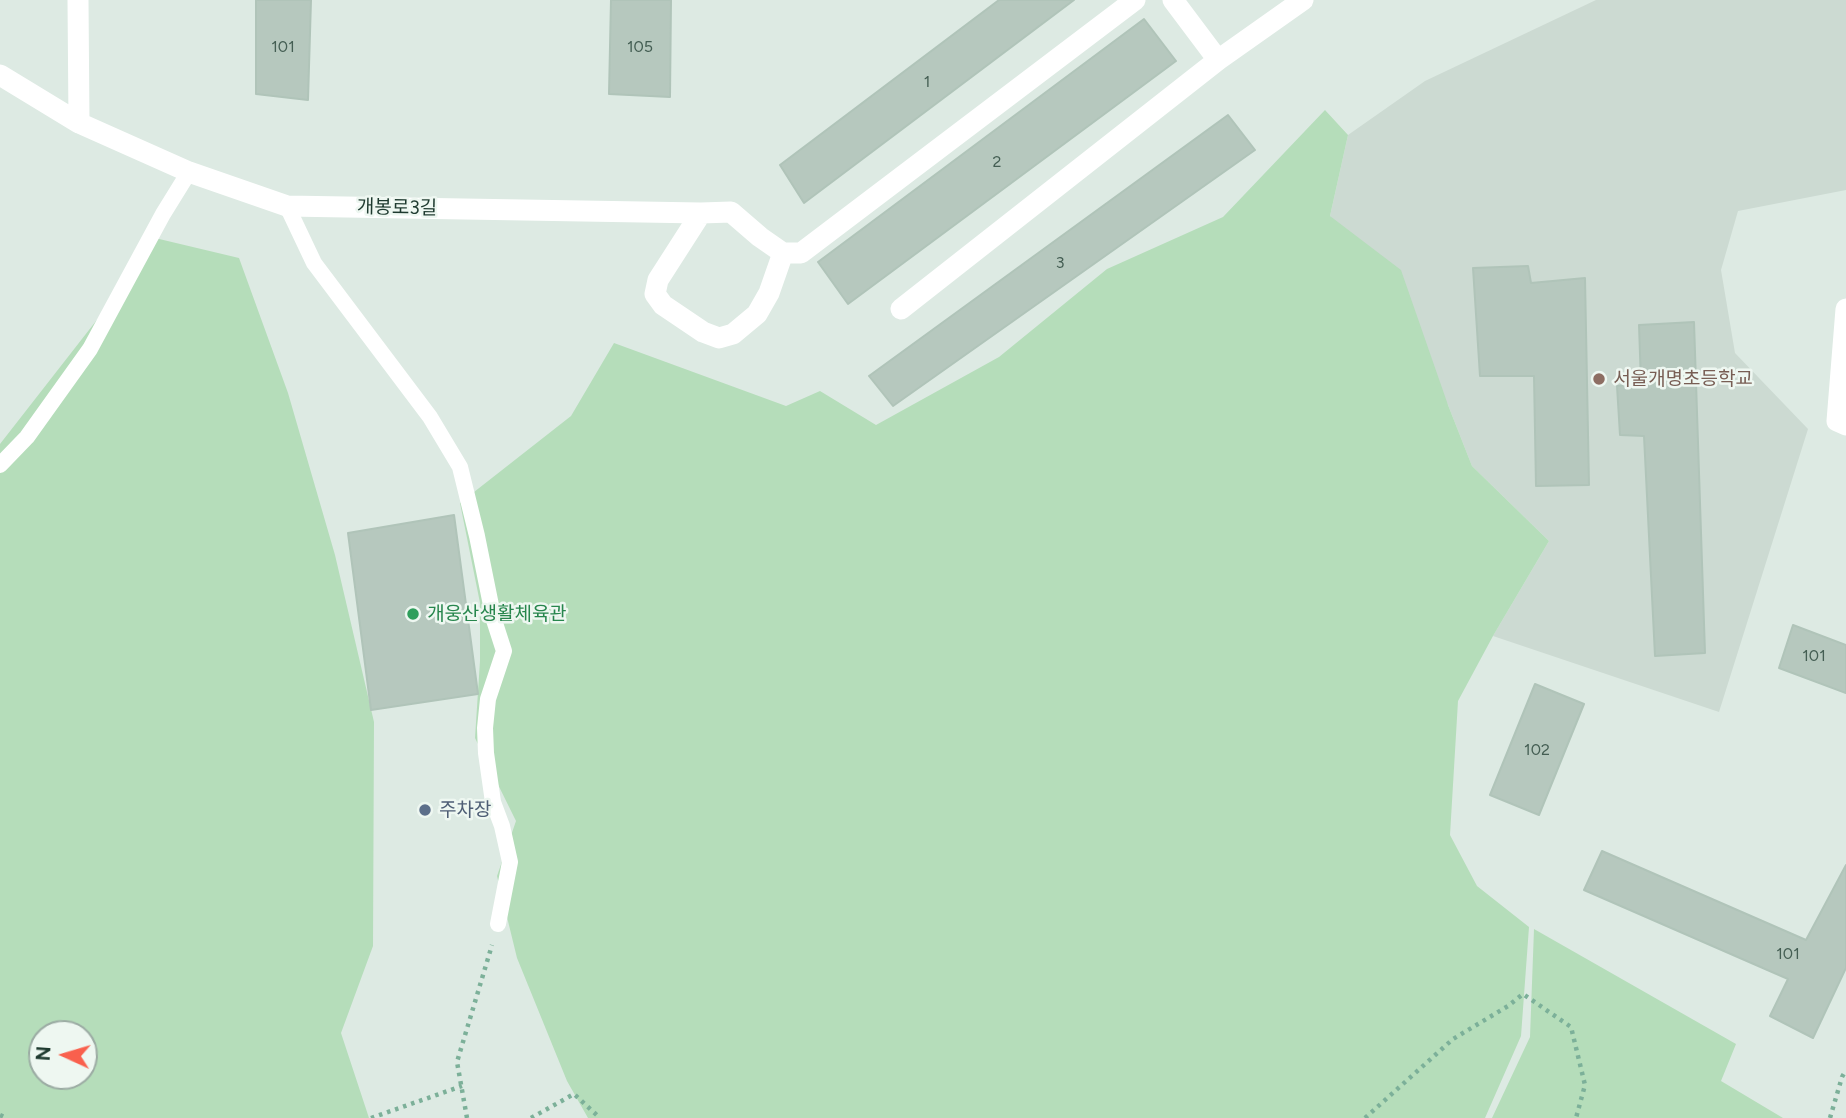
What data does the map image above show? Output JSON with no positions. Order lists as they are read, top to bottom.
{
  "streets": {
    "street": ["개봉로3길"]
  },
  "places": ["서울개명초등학교", "개웅산생활체육관", "주차장"],
  "house_numbers": [
    "101",
    "105",
    "1",
    "2",
    "3",
    "101",
    "102",
    "101"
  ],
  "north": "left"
}
